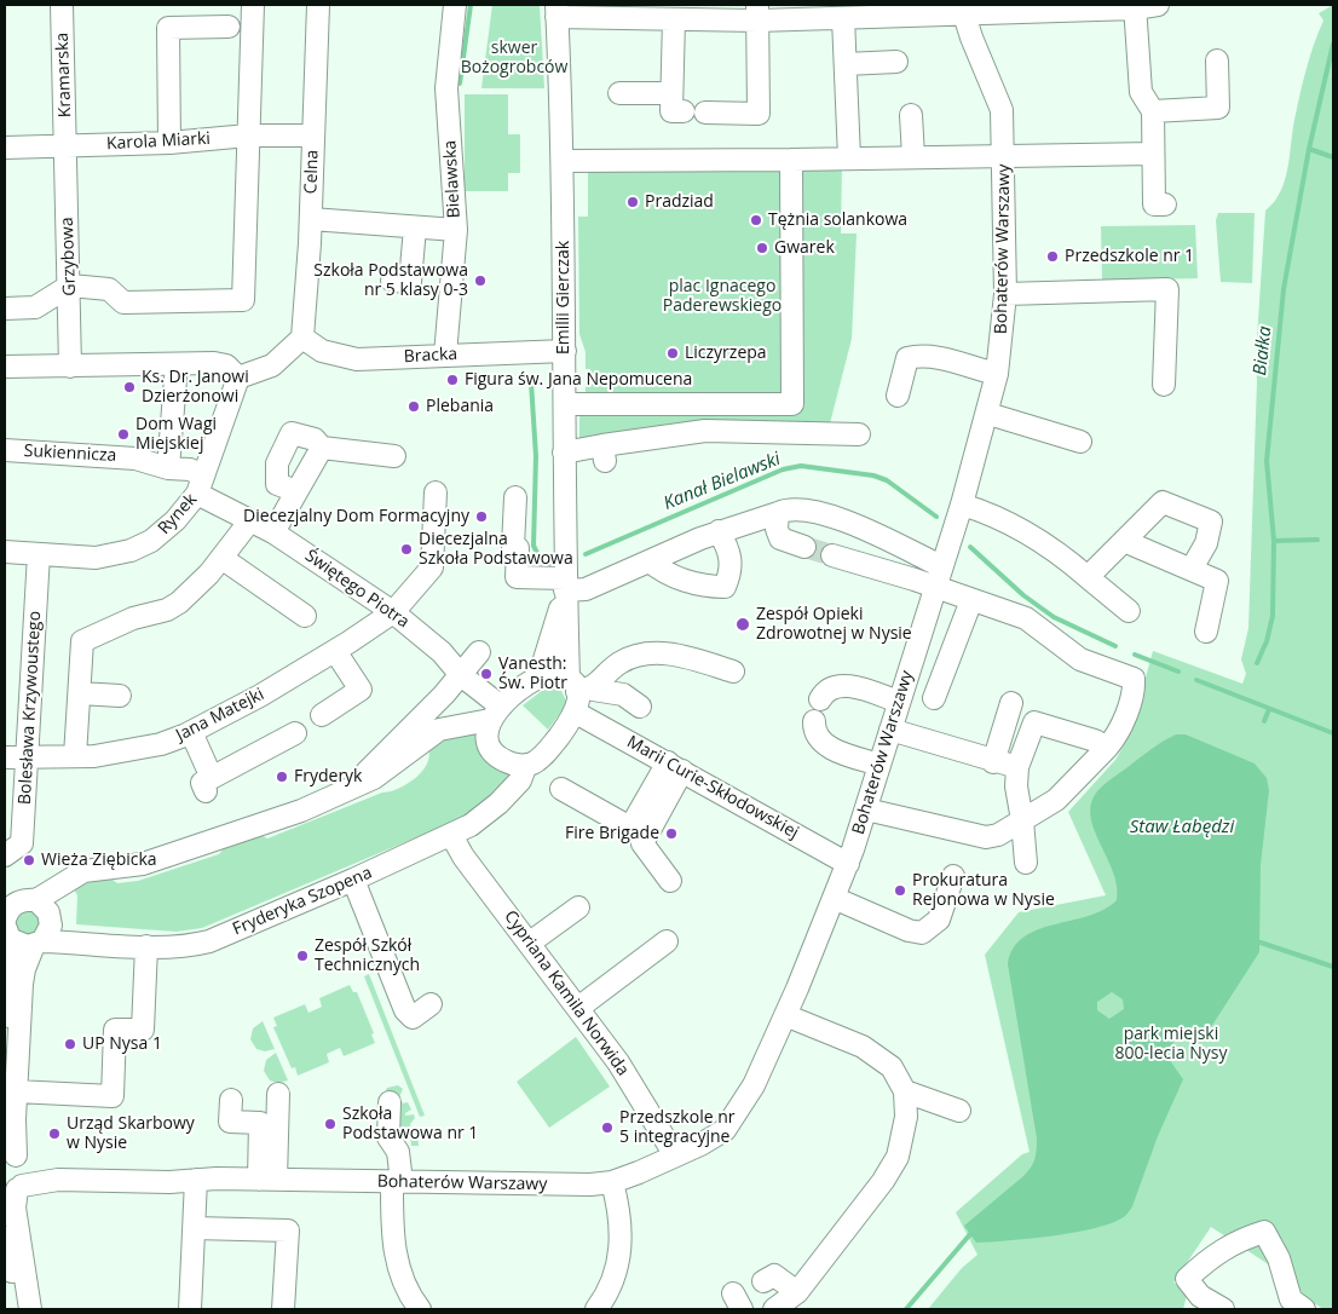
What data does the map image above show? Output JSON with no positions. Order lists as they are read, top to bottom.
{
  "streets": {
    "street": [
      "Kramarska",
      "Karola Miarki",
      "Celna",
      "Bielawska",
      "Bohaterów Warszawy",
      "Grzybowa",
      "Emilii Gierczak",
      "Bracka",
      "Sukiennicza",
      "Rynek",
      "Świętego Piotra",
      "Bolesława Krzywoustego",
      "Jana Matejki",
      "Marii Curie-Skłodowskiej",
      "Fryderyka Szopena",
      "Cypriana Kamila Norwida"
    ]
  },
  "crossings": [
    ["Kramarska", "Karola Miarki"],
    ["Kramarska", "Grzybowa"],
    ["Karola Miarki", "Celna"],
    ["Karola Miarki", "Grzybowa"],
    ["Celna", "Bracka"],
    ["Bielawska", "Bracka"],
    ["Bohaterów Warszawy", "Marii Curie-Skłodowskiej"],
    ["Bohaterów Warszawy", "Cypriana Kamila Norwida"],
    ["Emilii Gierczak", "Bracka"],
    ["Emilii Gierczak", "Marii Curie-Skłodowskiej"],
    ["Sukiennicza", "Świętego Piotra"],
    ["Rynek", "Świętego Piotra"],
    ["Rynek", "Bolesława Krzywoustego"],
    ["Świętego Piotra", "Jana Matejki"],
    ["Bolesława Krzywoustego", "Jana Matejki"],
    ["Fryderyka Szopena", "Cypriana Kamila Norwida"]
  ],
  "water": ["Białka", "Kanał Bielawski", "Staw Łabędzi"],
  "parks": ["skwer Bożogrobców", "plac Ignacego Paderewskiego", "park miejski 800-lecia Nysy"],
  "places": [
    "Pradziad",
    "Tężnia solankowa",
    "Gwarek",
    "Przedszkole nr 1",
    "Szkoła Podstawowa nr 5 klasy 0-3",
    "Liczyrzepa",
    "Figura św. Jana Nepomucena",
    "Ks. Dr. Janowi Dzierżonowi",
    "Plebania",
    "Dom Wagi Miejskiej",
    "Diecezjalny Dom Formacyjny",
    "Diecezjalna Szkoła Podstawowa",
    "Zespół Opieki Zdrowotnej w Nysie",
    "Vanesth: Św. Piotr",
    "Fryderyk",
    "Fire Brigade",
    "Wieża Ziębicka",
    "Prokuratura Rejonowa w Nysie",
    "Zespół Szkół Technicznych",
    "UP Nysa 1",
    "Szkoła Podstawowa nr 1",
    "Przedszkole nr 5 integracyjne",
    "Urząd Skarbowy w Nysie"
  ]
}
